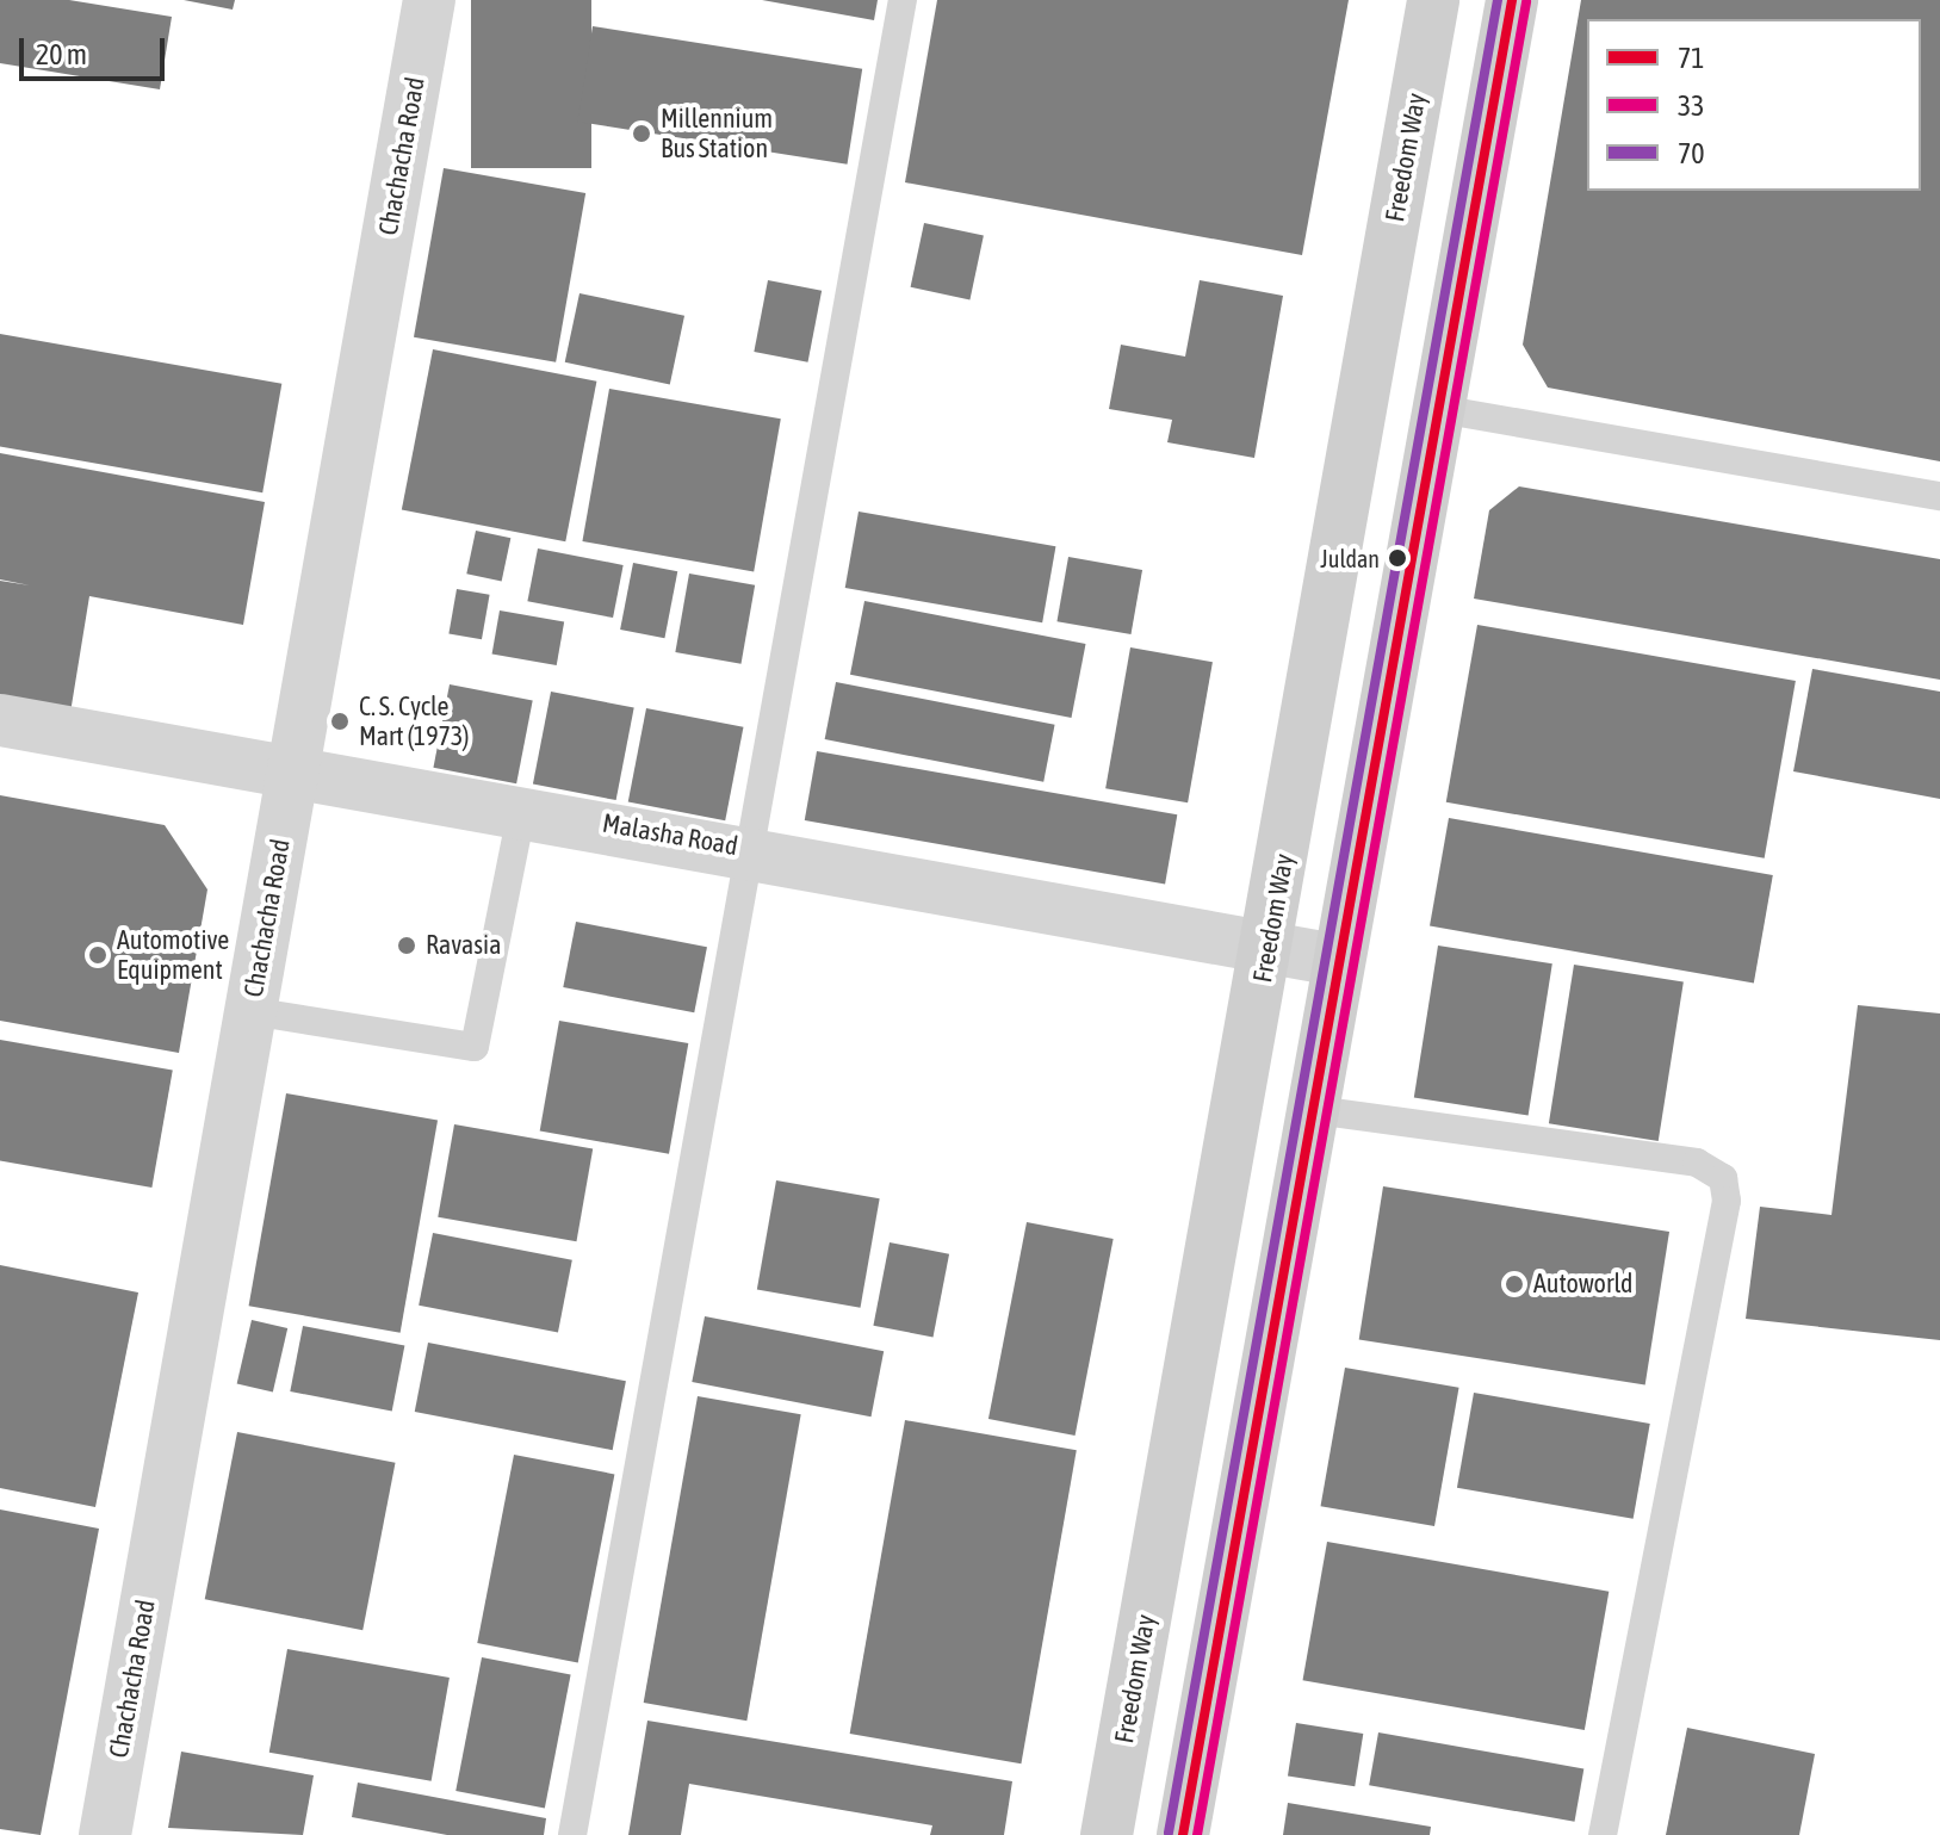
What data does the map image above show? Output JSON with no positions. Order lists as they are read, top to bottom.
{
  "streets": {
    "main road": ["Freedom Way"],
    "street": ["Chachacha Road", "Malasha Road"]
  },
  "crossings": [
    ["Chachacha Road", "Malasha Road"],
    ["Freedom Way", "Malasha Road"]
  ],
  "places": [
    "Millennium Bus Station",
    "Juldan",
    "C. S. Cycle Mart (1973)",
    "Ravasia",
    "Automotive Equipment",
    "Autoworld"
  ],
  "lines": ["transit line 71", "transit line 70", "transit line 33"],
  "legend": ["71", "33", "70"],
  "scale_bar": "20 m"
}
